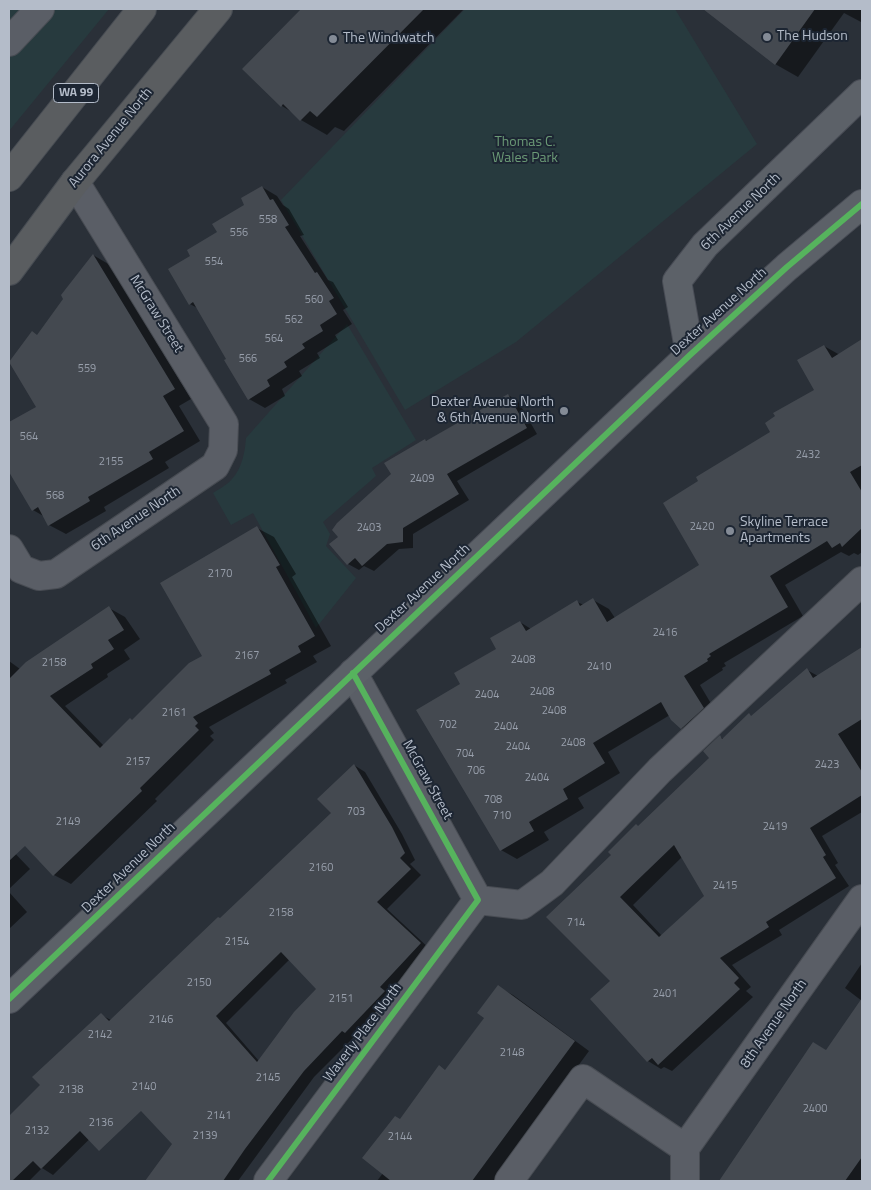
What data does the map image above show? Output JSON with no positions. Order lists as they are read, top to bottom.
{
  "streets": {
    "highway": ["WA 99", "Aurora Avenue North"],
    "main road": ["6th Avenue North", "Dexter Avenue North"],
    "street": ["McGraw Street", "8th Avenue North", "Waverly Place North"]
  },
  "crossings": [
    ["Aurora Avenue North", "McGraw Street"],
    ["6th Avenue North", "Dexter Avenue North"],
    ["6th Avenue North", "McGraw Street"],
    ["Dexter Avenue North", "McGraw Street"],
    ["McGraw Street", "Waverly Place North"]
  ],
  "parks": ["Thomas C. Wales Park"],
  "places": [
    "The Hudson",
    "The Windwatch",
    "Dexter Avenue North & 6th Avenue North",
    "Skyline Terrace Apartments"
  ],
  "house_numbers": [
    "558",
    "556",
    "554",
    "560",
    "562",
    "564",
    "566",
    "559",
    "564",
    "2432",
    "2155",
    "2409",
    "568",
    "2420",
    "2403",
    "2170",
    "2416",
    "2167",
    "2408",
    "2158",
    "2410",
    "2408",
    "2404",
    "2408",
    "2161",
    "702",
    "2404",
    "2408",
    "2404",
    "704",
    "2157",
    "2423",
    "706",
    "2404",
    "708",
    "703",
    "710",
    "2149",
    "2419",
    "2160",
    "2415",
    "2158",
    "714",
    "2154",
    "2150",
    "2401",
    "2151",
    "2146",
    "2142",
    "2148",
    "2145",
    "2140",
    "2138",
    "2400",
    "2141",
    "2136",
    "2132",
    "2139",
    "2144"
  ]
}
